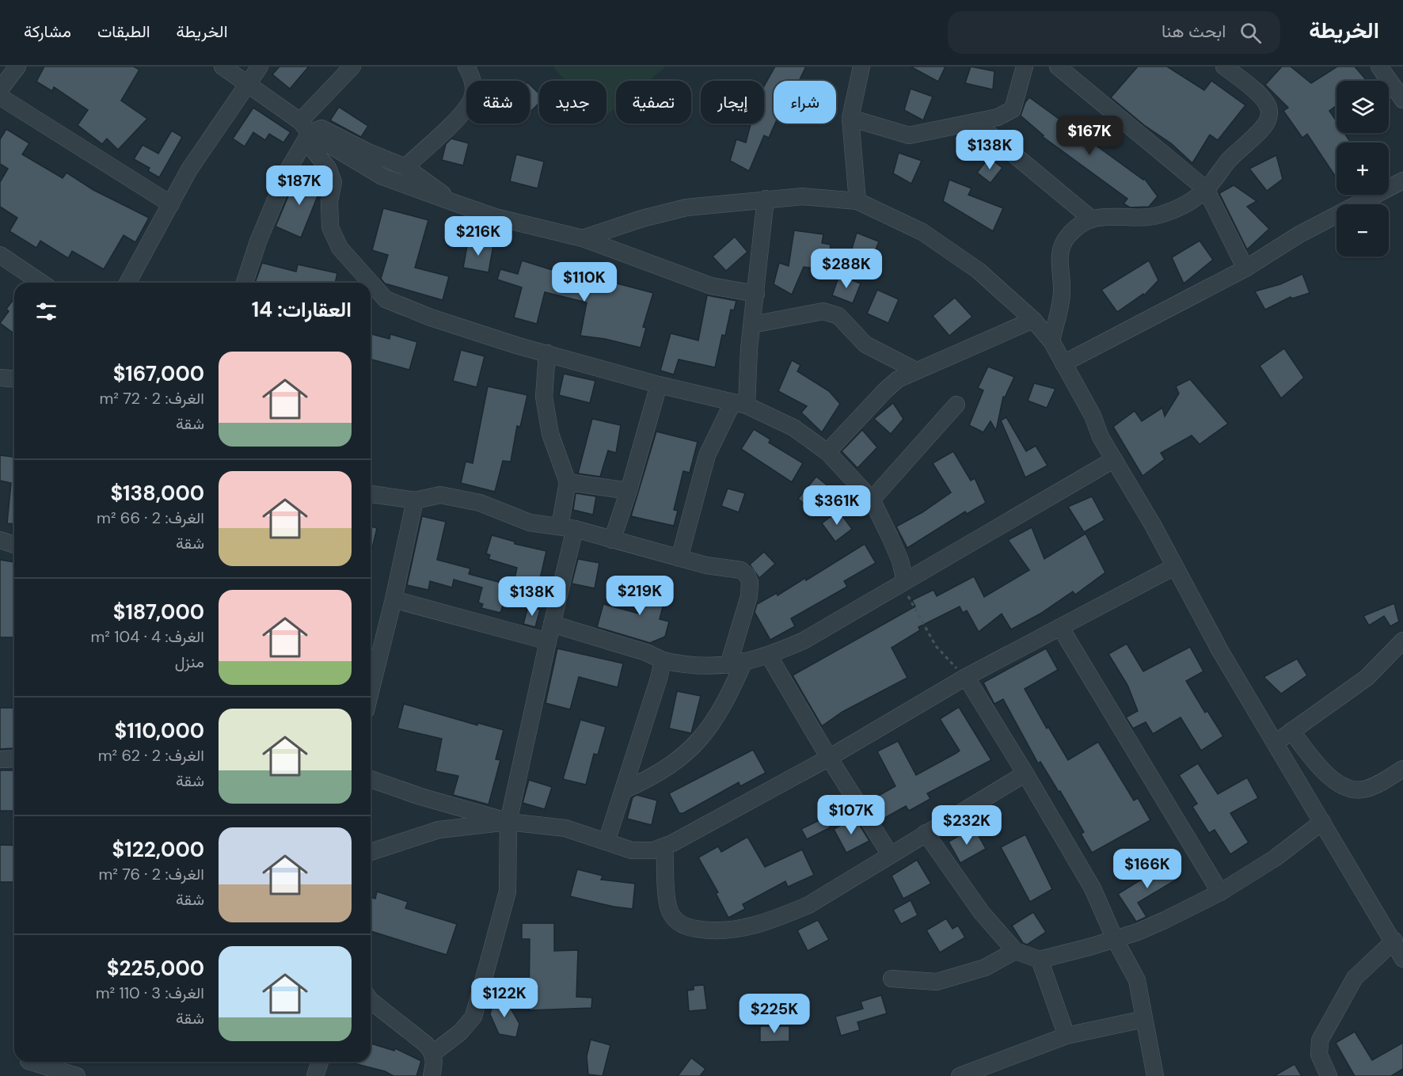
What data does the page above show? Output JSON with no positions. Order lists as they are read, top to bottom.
{
  "page": {
    "header": "الخريطة",
    "search": "ابحث هنا",
    "nav": ["الخريطة", "الطبقات", "مشاركة"],
    "map_buttons": ["+", "−"],
    "chip": [
      "شراء",
      "إيجار",
      "تصفية",
      "جديد",
      "شقة"
    ],
    "price": [
      "$167K",
      "$138K",
      "$187K",
      "$216K",
      "$288K",
      "$110K",
      "$361K",
      "$219K",
      "$138K",
      "$107K",
      "$232K",
      "$166K",
      "$122K",
      "$225K"
    ],
    "heading": "العقارات: 14",
    "list": [
      {
        "name": "$167,000",
        "note": "الغرف: 2 · 72 m² · شقة"
      },
      {
        "name": "$138,000",
        "note": "الغرف: 2 · 66 m² · شقة"
      },
      {
        "name": "$187,000",
        "note": "الغرف: 4 · 104 m² · منزل"
      },
      {
        "name": "$110,000",
        "note": "الغرف: 2 · 62 m² · شقة"
      },
      {
        "name": "$122,000",
        "note": "الغرف: 2 · 76 m² · شقة"
      },
      {
        "name": "$225,000",
        "note": "الغرف: 3 · 110 m² · شقة"
      }
    ]
  }
}
